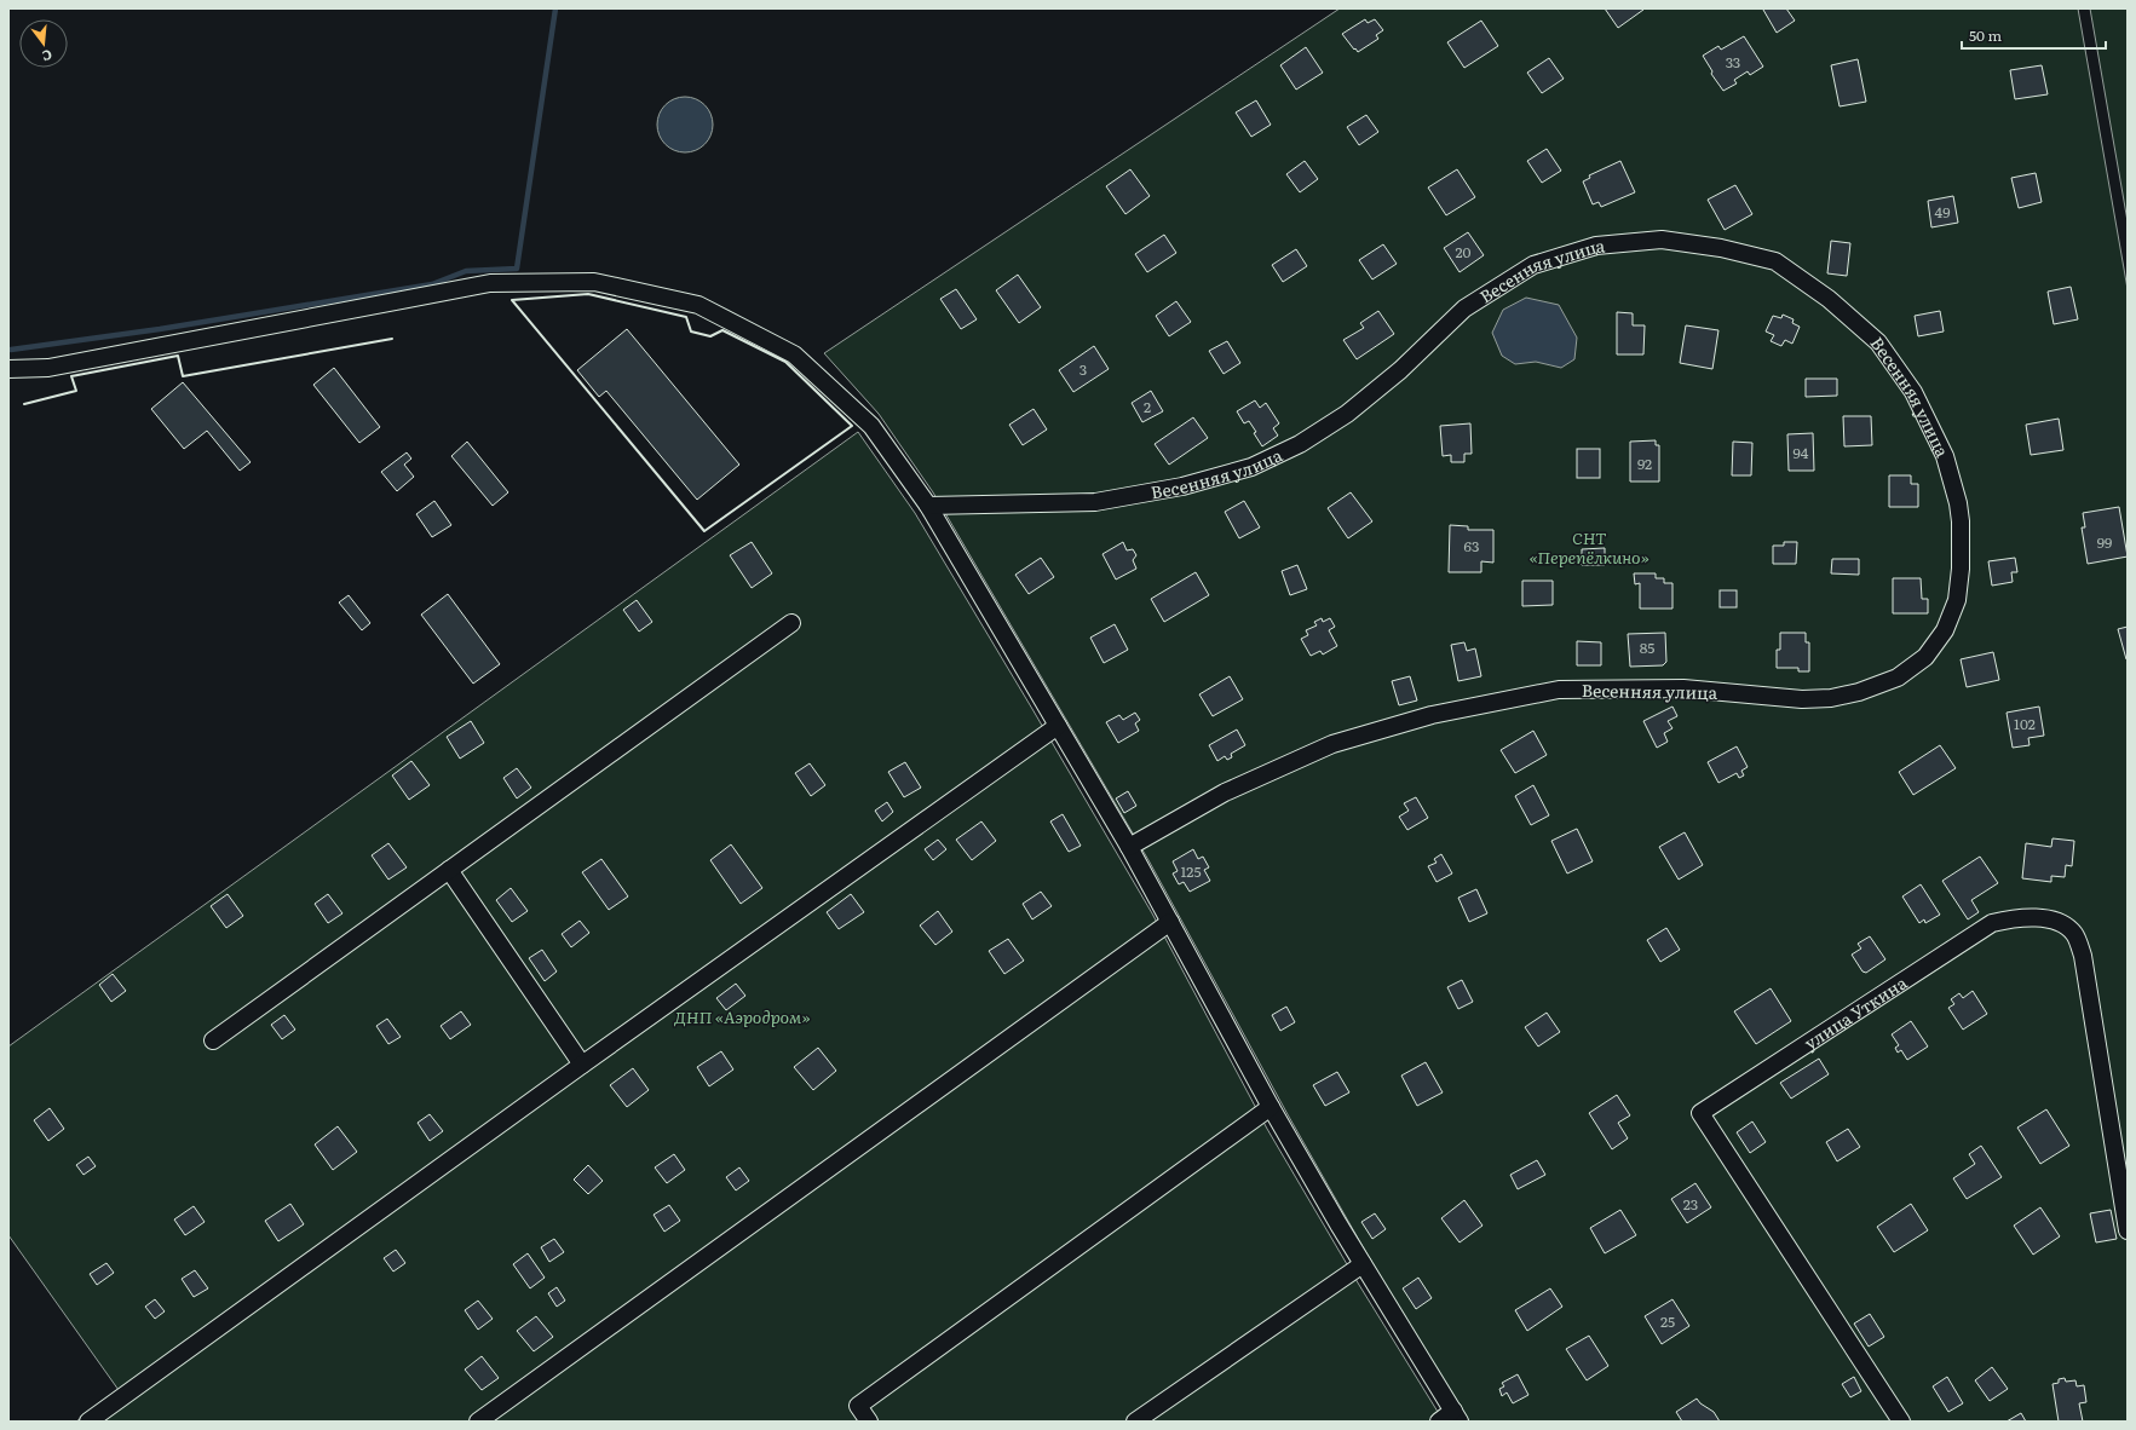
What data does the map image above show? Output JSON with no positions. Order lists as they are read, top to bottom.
{
  "streets": {
    "street": ["Весенняя улица", "улица Уткина"]
  },
  "parks": ["СНТ «Перепёлкино»", "ДНП «Аэродром»"],
  "house_numbers": [
    "33",
    "49",
    "20",
    "3",
    "2",
    "94",
    "92",
    "99",
    "63",
    "85",
    "102",
    "125",
    "23",
    "25"
  ],
  "scale_bar": "50 m",
  "north": "bottom"
}
